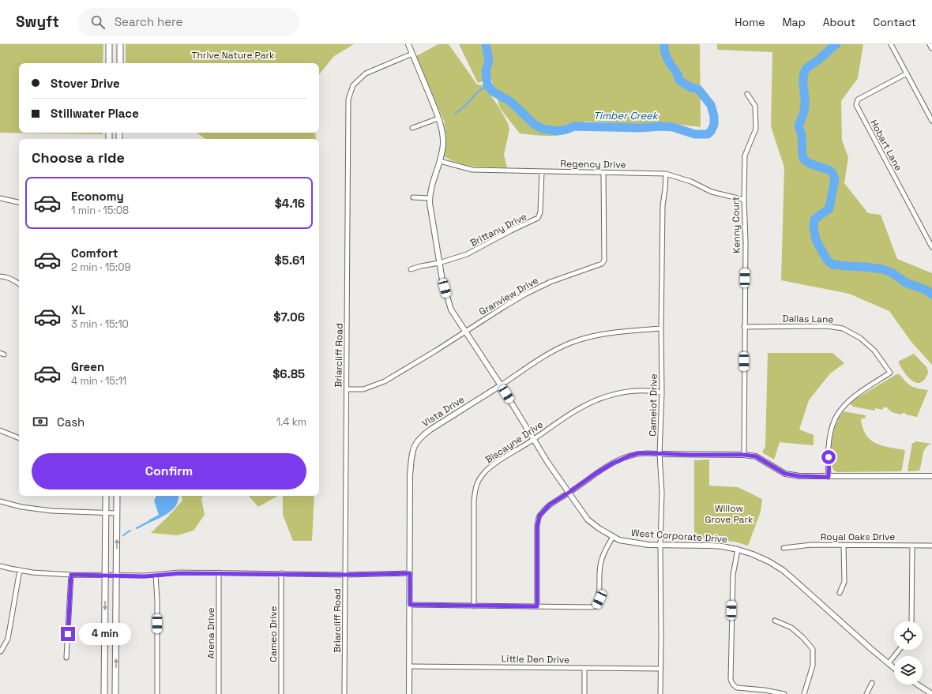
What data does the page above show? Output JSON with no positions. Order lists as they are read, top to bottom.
{
  "streets": {
    "street": [
      "Hobart Lane",
      "Regency Drive",
      "Kenny Court",
      "Brittany Drive",
      "Granview Drive",
      "Dallas Lane",
      "Briarcliff Road",
      "Camelot Drive",
      "Vista Drive",
      "Biscayne Drive",
      "West Corporate Drive",
      "Royal Oaks Drive",
      "Arena Drive",
      "Cameo Drive",
      "Little Den Drive"
    ]
  },
  "crossings": [
    ["Regency Drive", "Kenny Court"],
    ["Regency Drive", "Brittany Drive"],
    ["Regency Drive", "Granview Drive"],
    ["Regency Drive", "Camelot Drive"],
    ["Regency Drive", "West Corporate Drive"],
    ["Kenny Court", "Dallas Lane"],
    ["Brittany Drive", "West Corporate Drive"],
    ["Granview Drive", "Briarcliff Road"],
    ["Granview Drive", "West Corporate Drive"],
    ["Briarcliff Road", "West Corporate Drive"],
    ["Camelot Drive", "Vista Drive"],
    ["Camelot Drive", "Biscayne Drive"],
    ["Camelot Drive", "West Corporate Drive"],
    ["Camelot Drive", "Little Den Drive"],
    ["Vista Drive", "West Corporate Drive"],
    ["Vista Drive", "Little Den Drive"],
    ["Biscayne Drive", "West Corporate Drive"]
  ],
  "water": ["Timber Creek"],
  "parks": ["Thrive Nature Park", "Willow Grove Park"],
  "page": {
    "header": "Swyft",
    "search": "Search here",
    "nav": [
      "Home",
      "Map",
      "About",
      "Contact"
    ],
    "banner": ["Stover Drive", "Stillwater Place"],
    "heading": "Choose a ride",
    "list": [
      {
        "name": "Economy",
        "note": "1 min · 15:08",
        "value": "$4.16"
      },
      {
        "name": "Comfort",
        "note": "2 min · 15:09",
        "value": "$5.61"
      },
      {
        "name": "XL",
        "note": "3 min · 15:10",
        "value": "$7.06"
      },
      {
        "name": "Green",
        "note": "4 min · 15:11",
        "value": "$6.85"
      }
    ],
    "pay": ["Cash", "1.4 km"],
    "buttons": "Confirm",
    "bubble": "4 min"
  }
}
